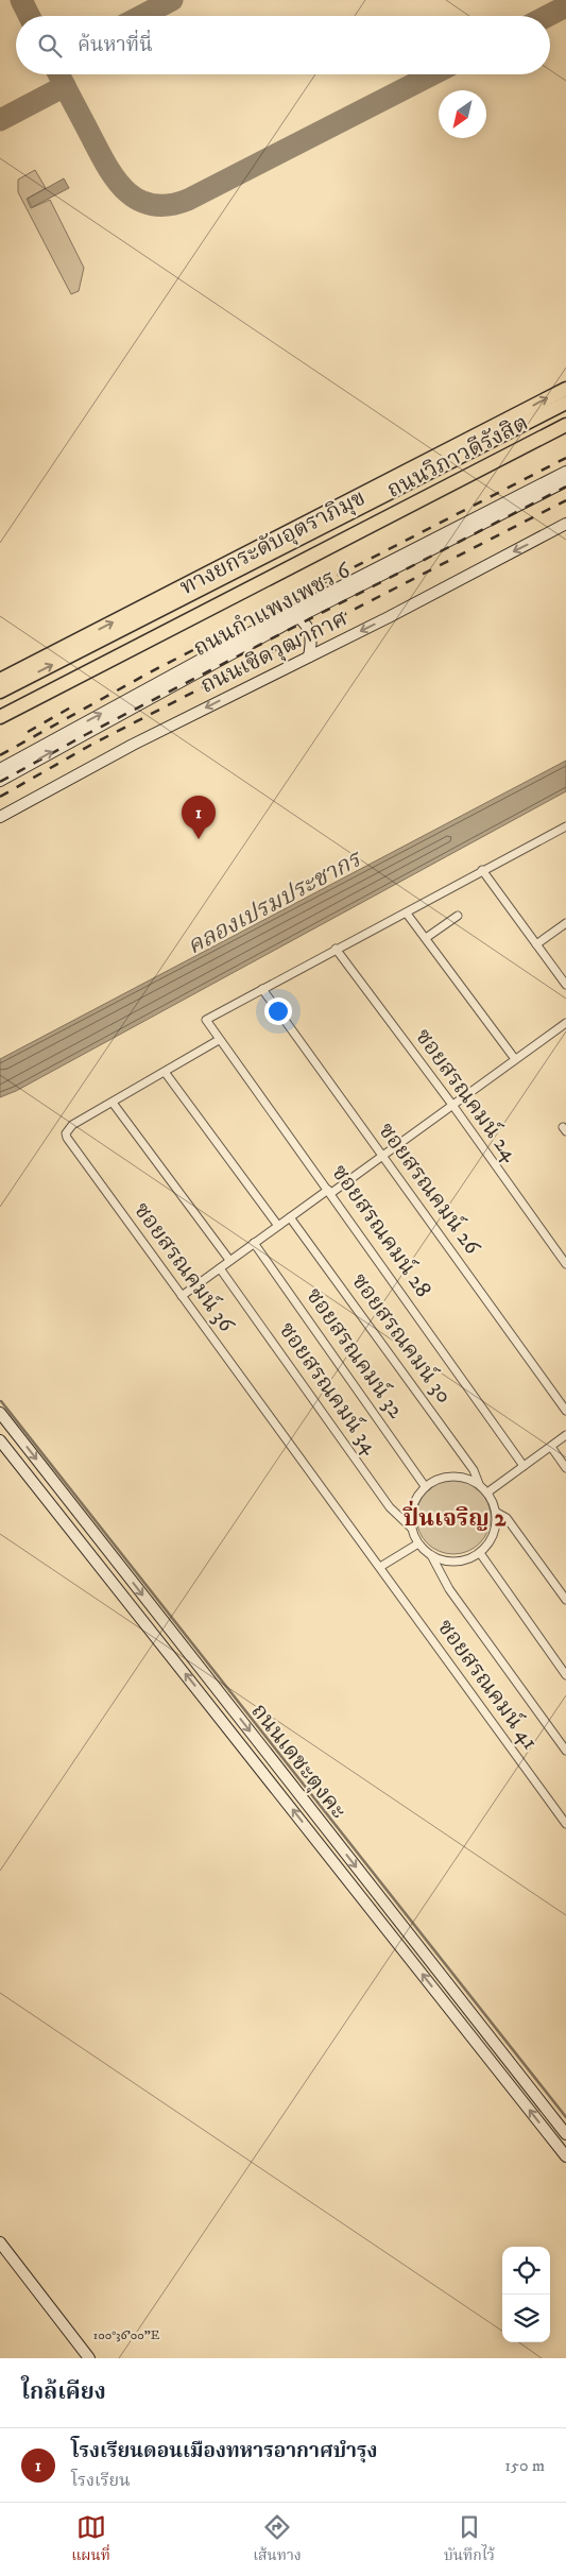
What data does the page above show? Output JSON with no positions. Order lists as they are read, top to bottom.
{
  "streets": {
    "highway": ["ถนนวิภาวดีรังสิต", "ทางยกระดับอุตราภิมุข"],
    "street": [
      "ถนนกำแพงเพชร 6",
      "ถนนเชิดวุฒากาศ",
      "ซอยสรณคมน์ 24",
      "ซอยสรณคมน์ 26",
      "ซอยสรณคมน์ 28",
      "ซอยสรณคมน์ 36",
      "ซอยสรณคมน์ 30",
      "ซอยสรณคมน์ 32",
      "ซอยสรณคมน์ 34",
      "ซอยสรณคมน์ 41",
      "ถนนเดชะตุงคะ"
    ]
  },
  "crossings": [
    ["ซอยสรณคมน์ 26", "ซอยสรณคมน์ 28"],
    ["ซอยสรณคมน์ 28", "ซอยสรณคมน์ 36"],
    ["ซอยสรณคมน์ 36", "ซอยสรณคมน์ 41"],
    ["ซอยสรณคมน์ 30", "ซอยสรณคมน์ 32"],
    ["ซอยสรณคมน์ 30", "ซอยสรณคมน์ 34"],
    ["ซอยสรณคมน์ 32", "ซอยสรณคมน์ 34"]
  ],
  "one_way": ["ถนนเชิดวุฒากาศ"],
  "districts": ["ปิ่นเจริญ 2"],
  "water": ["คลองเปรมประชากร"],
  "north": "bottom left",
  "page": {
    "search": "ค้นหาที่นี่",
    "pins": "1",
    "heading": "ใกล้เคียง",
    "list": [
      {
        "mark": "1",
        "name": "โรงเรียนดอนเมืองทหารอากาศบำรุง",
        "note": "โรงเรียน",
        "value": "150 m"
      }
    ],
    "nav": ["แผนที่", "เส้นทาง", "บันทึกไว้"]
  },
  "coordinates": ["100°36'00\"E"]
}
